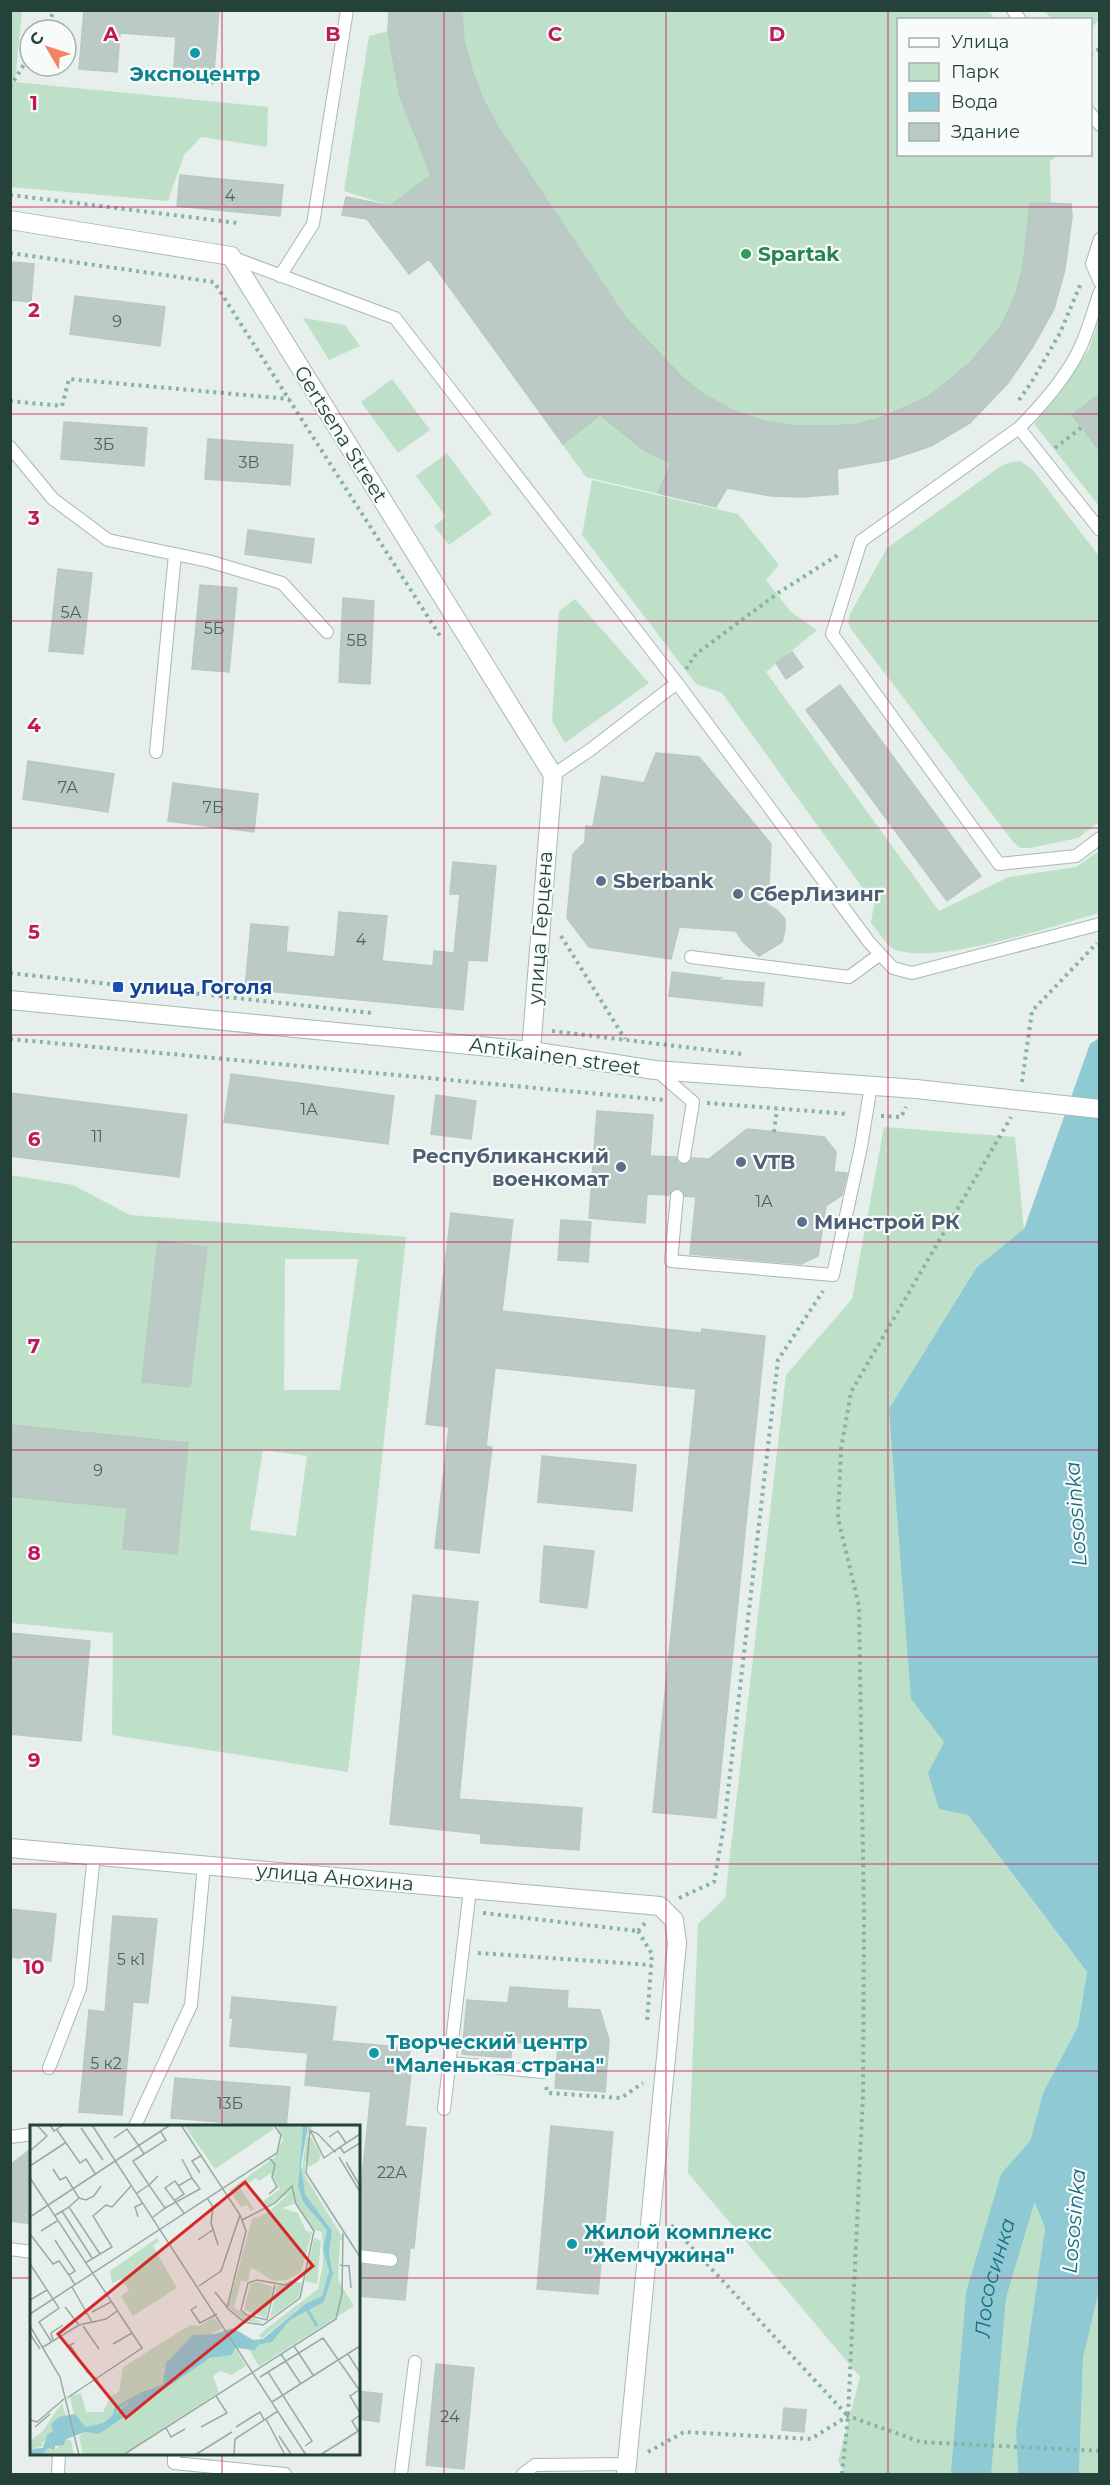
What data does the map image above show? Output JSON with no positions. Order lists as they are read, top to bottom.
{
  "streets": {
    "street": [
      "Gertsena Street",
      "улица Герцена",
      "Antikainen street",
      "улица Анохина"
    ]
  },
  "crossings": [
    ["Gertsena Street", "улица Герцена"],
    ["улица Герцена", "Antikainen street"]
  ],
  "water": ["Lososinka", "Лососинка"],
  "places": {
    "other": [
      "Экспоцентр",
      "Spartak",
      "Sberbank",
      "СберЛизинг",
      "VTB",
      "Республиканский военкомат",
      "Минстрой РК",
      "Творческий центр \"Маленькая страна\"",
      "Жилой комплекс \"Жемчужина\""
    ],
    "transit": ["улица Гоголя"]
  },
  "house_numbers": [
    "4",
    "9",
    "3Б",
    "3В",
    "5А",
    "5Б",
    "5В",
    "7А",
    "7Б",
    "4",
    "1А",
    "11",
    "1А",
    "9",
    "5 к1",
    "5 к2",
    "13Б",
    "22А",
    "24"
  ],
  "legend": [
    "Улица",
    "Парк",
    "Вода",
    "Здание"
  ],
  "north": "top left",
  "grid": {
    "columns": [
      "A",
      "B",
      "C",
      "D"
    ],
    "rows": [
      "1",
      "2",
      "3",
      "4",
      "5",
      "6",
      "7",
      "8",
      "9",
      "10"
    ]
  }
}
